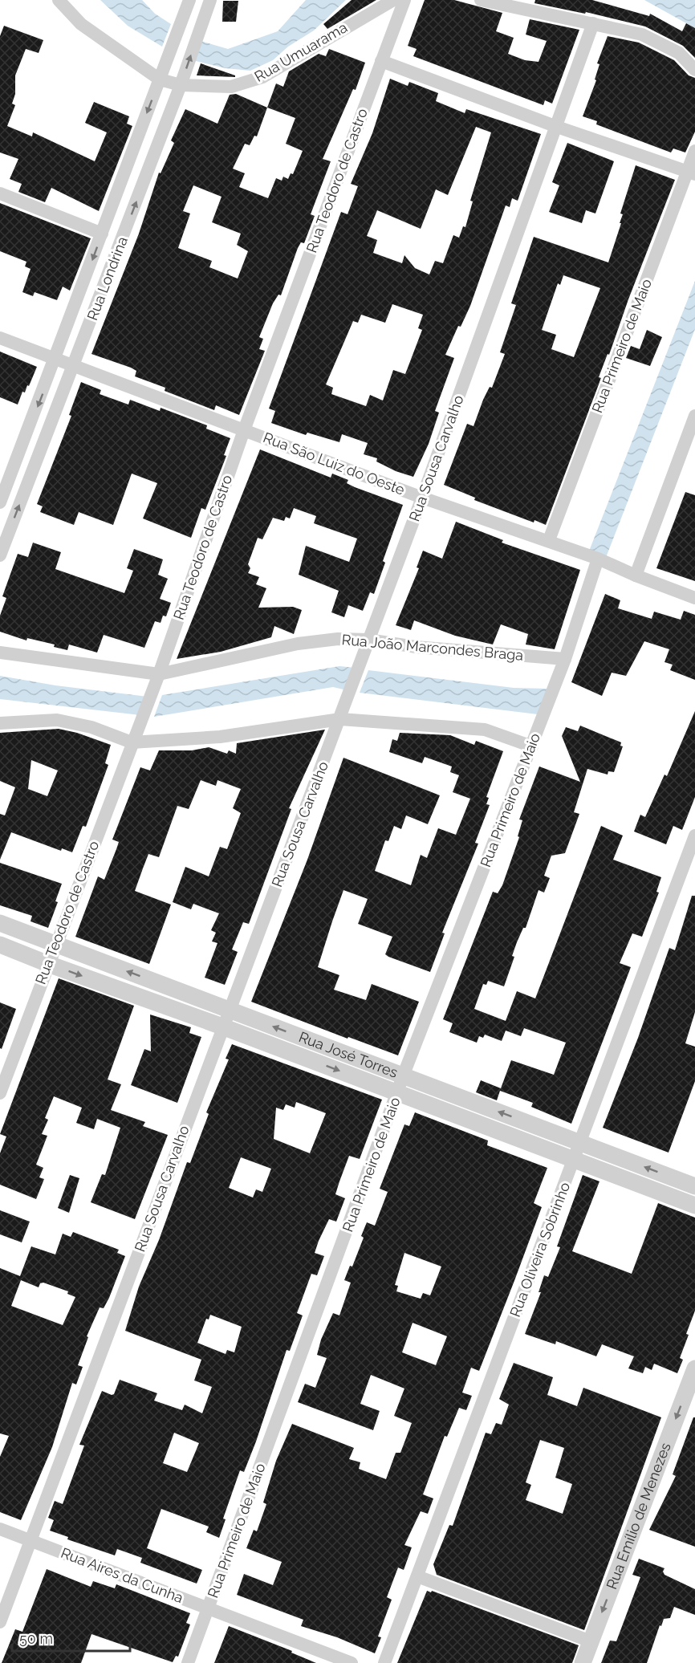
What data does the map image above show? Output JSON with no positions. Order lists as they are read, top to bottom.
{
  "streets": {
    "street": [
      "Rua Umuarama",
      "Rua Teodoro de Castro",
      "Rua Londrina",
      "Rua Primeiro de Maio",
      "Rua Sousa Carvalho",
      "Rua São Luiz do Oeste",
      "Rua João Marcondes Braga",
      "Rua José Torres",
      "Rua Oliveira Sobrinho",
      "Rua Emílio de Menezes",
      "Rua Aires da Cunha"
    ]
  },
  "crossings": [
    ["Rua Umuarama", "Rua Londrina"],
    ["Rua Teodoro de Castro", "Rua São Luiz do Oeste"],
    ["Rua Teodoro de Castro", "Rua João Marcondes Braga"],
    ["Rua Teodoro de Castro", "Rua José Torres"],
    ["Rua Londrina", "Rua São Luiz do Oeste"],
    ["Rua Primeiro de Maio", "Rua São Luiz do Oeste"],
    ["Rua Primeiro de Maio", "Rua João Marcondes Braga"],
    ["Rua Primeiro de Maio", "Rua José Torres"],
    ["Rua Primeiro de Maio", "Rua Aires da Cunha"],
    ["Rua Sousa Carvalho", "Rua São Luiz do Oeste"],
    ["Rua Sousa Carvalho", "Rua João Marcondes Braga"],
    ["Rua Sousa Carvalho", "Rua José Torres"],
    ["Rua Sousa Carvalho", "Rua Aires da Cunha"],
    ["Rua José Torres", "Rua Oliveira Sobrinho"]
  ],
  "one_way": ["Rua Emílio de Menezes"],
  "scale_bar": "50 m"
}
